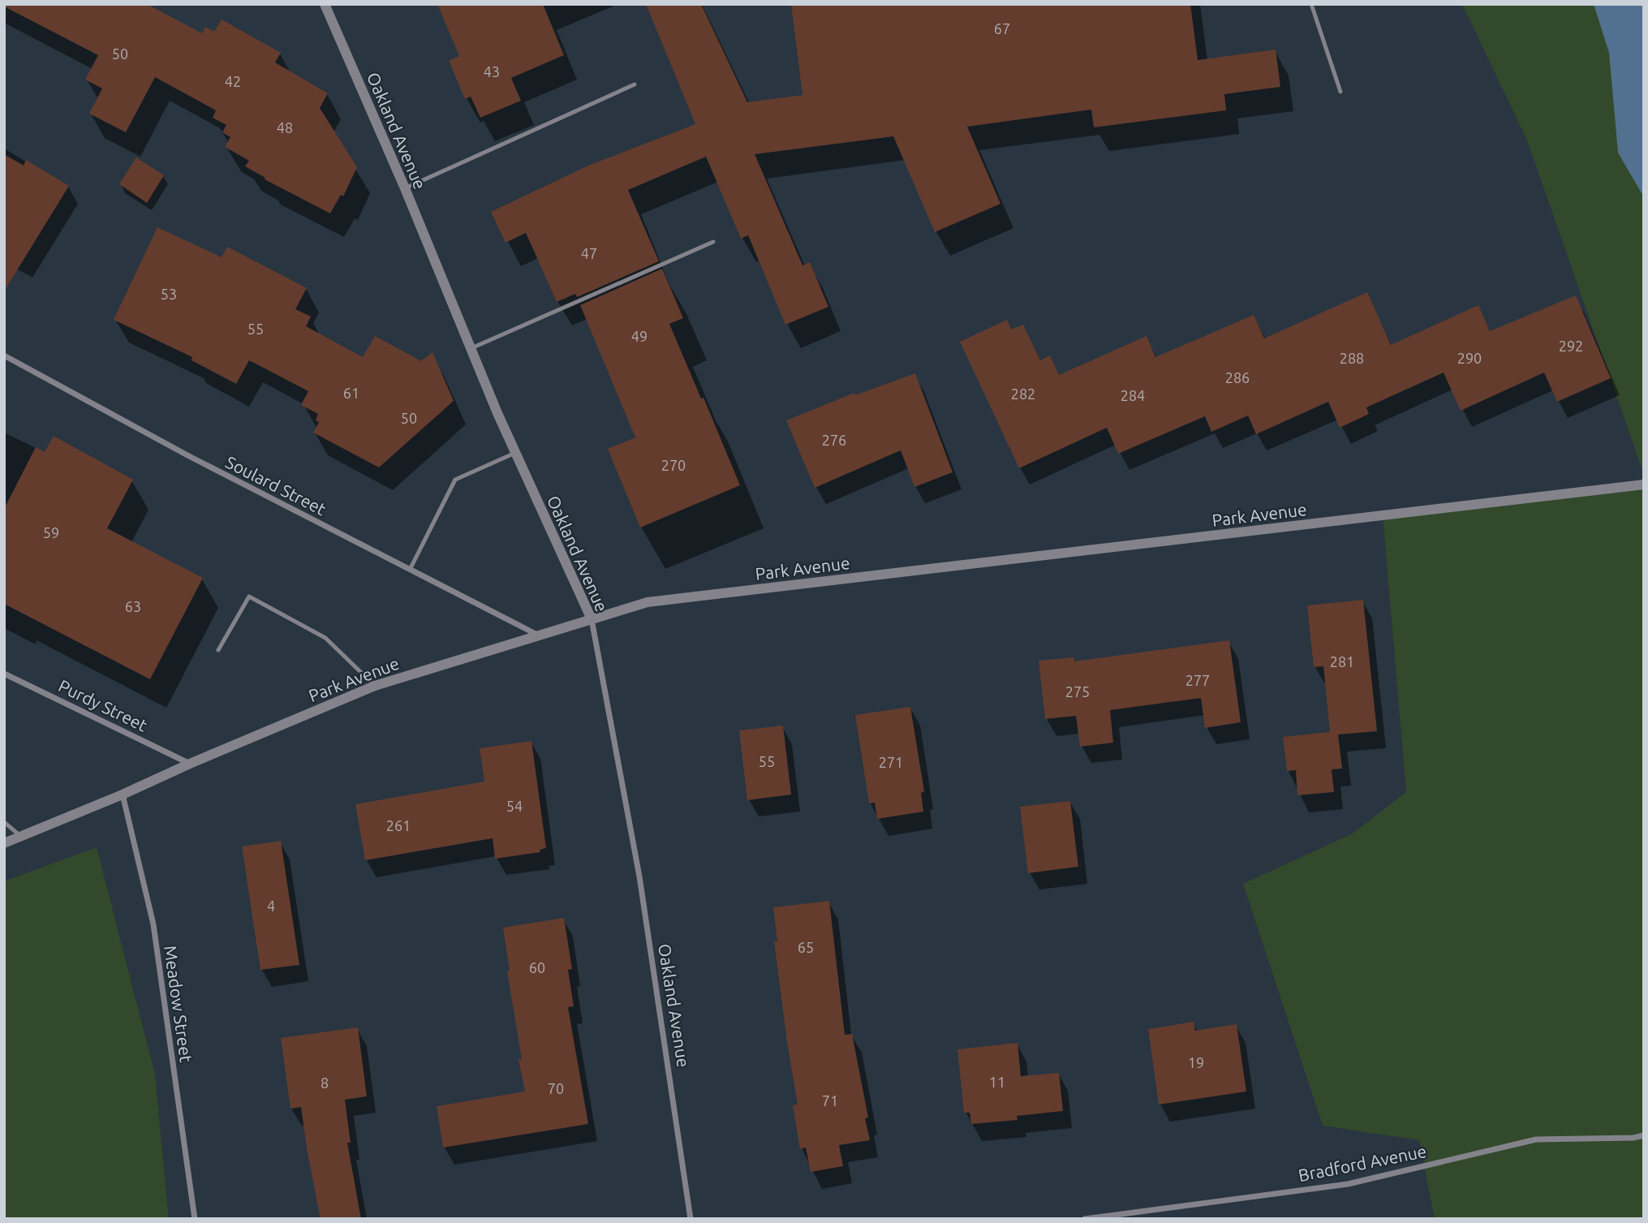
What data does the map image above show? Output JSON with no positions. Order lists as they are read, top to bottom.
{
  "streets": {
    "street": [
      "Oakland Avenue",
      "Soulard Street",
      "Park Avenue",
      "Purdy Street",
      "Meadow Street",
      "Bradford Avenue"
    ]
  },
  "crossings": [
    ["Oakland Avenue", "Park Avenue"],
    ["Soulard Street", "Park Avenue"],
    ["Park Avenue", "Purdy Street"],
    ["Park Avenue", "Meadow Street"]
  ],
  "house_numbers": [
    "67",
    "50",
    "43",
    "42",
    "48",
    "47",
    "53",
    "55",
    "49",
    "292",
    "288",
    "290",
    "286",
    "61",
    "282",
    "284",
    "50",
    "276",
    "270",
    "59",
    "63",
    "281",
    "277",
    "275",
    "55",
    "271",
    "54",
    "261",
    "4",
    "65",
    "60",
    "19",
    "11",
    "8",
    "70",
    "71"
  ]
}
